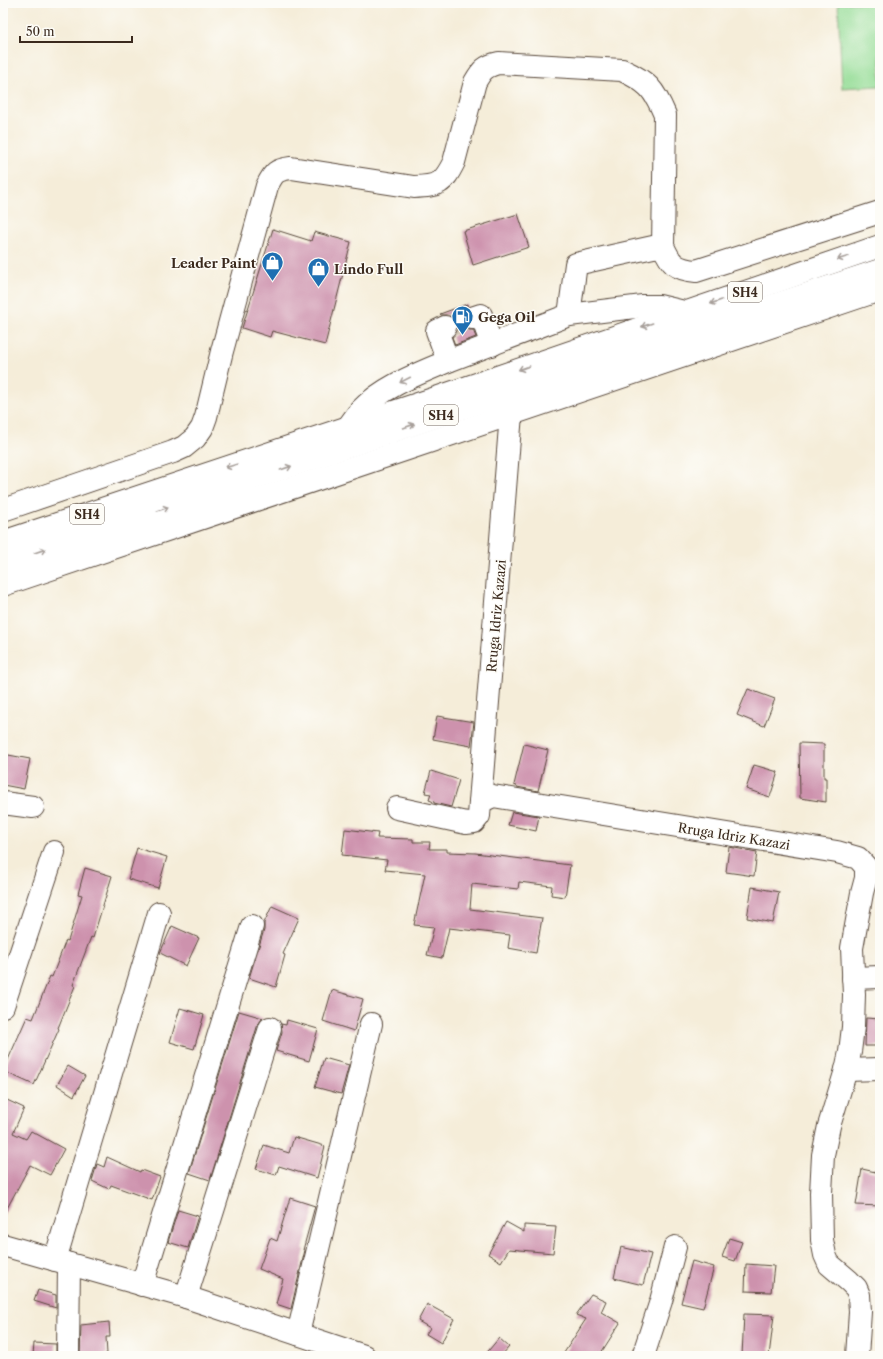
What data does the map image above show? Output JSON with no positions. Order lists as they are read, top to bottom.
{
  "streets": {
    "main road": ["SH4", "Rruga Idriz Kazazi"]
  },
  "places": {
    "shop": ["Leader Paint", "Lindo Full"],
    "fuel station": ["Gega Oil"]
  },
  "scale_bar": "50 m"
}
